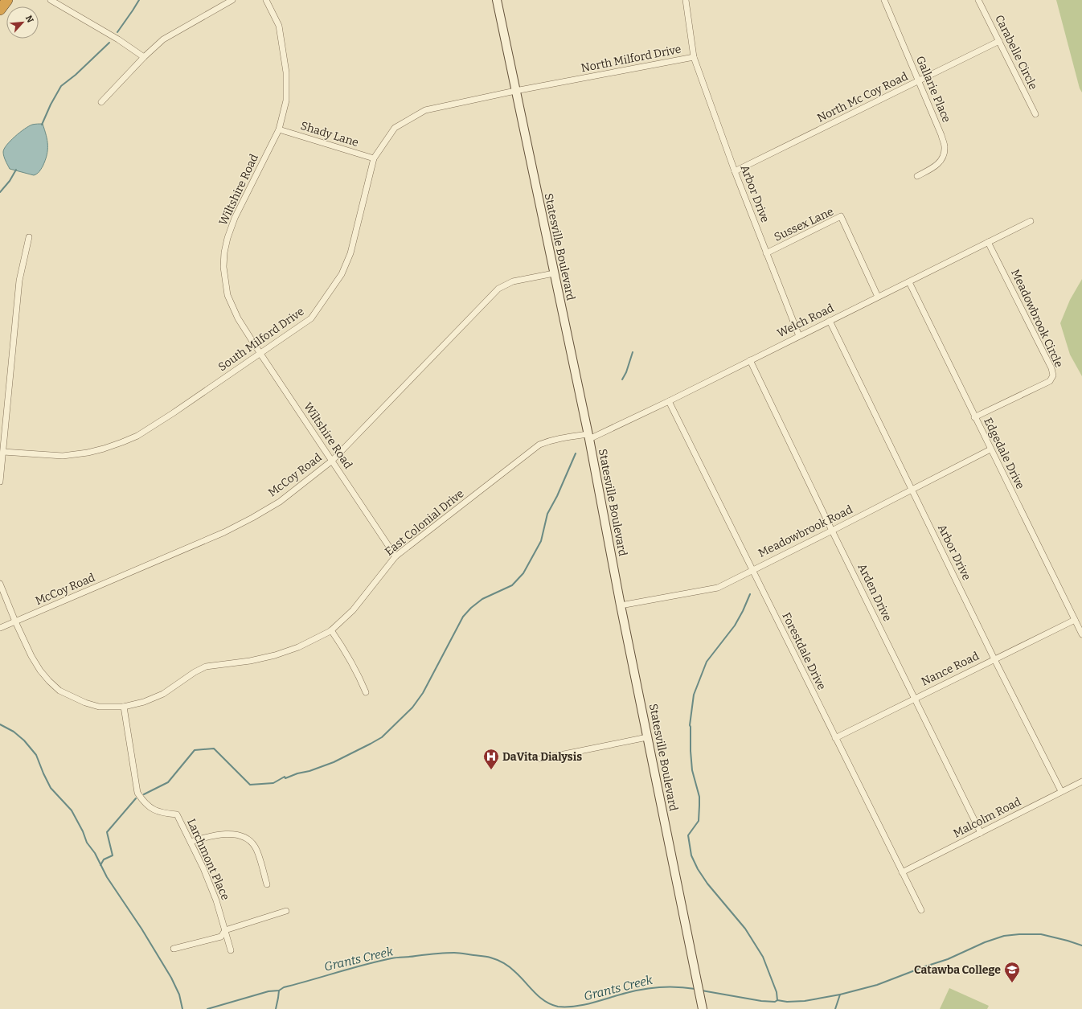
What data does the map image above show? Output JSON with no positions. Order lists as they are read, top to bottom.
{
  "streets": {
    "main road": ["Statesville Boulevard"],
    "street": [
      "Carabelle Circle",
      "North Milford Drive",
      "Gallarie Place",
      "North Mc Coy Road",
      "Shady Lane",
      "Wiltshire Road",
      "Arbor Drive",
      "Sussex Lane",
      "Meadowbrook Circle",
      "Welch Road",
      "South Milford Drive",
      "Edgedale Drive",
      "McCoy Road",
      "East Colonial Drive",
      "Meadowbrook Road",
      "Arden Drive",
      "Forestdale Drive",
      "Nance Road",
      "Malcolm Road",
      "Larchmont Place"
    ]
  },
  "crossings": [
    ["Carabelle Circle", "North Mc Coy Road"],
    ["North Milford Drive", "Arbor Drive"],
    ["North Milford Drive", "Statesville Boulevard"],
    ["North Milford Drive", "South Milford Drive"],
    ["Gallarie Place", "North Mc Coy Road"],
    ["North Mc Coy Road", "Arbor Drive"],
    ["Shady Lane", "Wiltshire Road"],
    ["Shady Lane", "South Milford Drive"],
    ["Wiltshire Road", "South Milford Drive"],
    ["Wiltshire Road", "McCoy Road"],
    ["Wiltshire Road", "East Colonial Drive"],
    ["Arbor Drive", "Sussex Lane"],
    ["Arbor Drive", "Welch Road"],
    ["Arbor Drive", "Meadowbrook Road"],
    ["Arbor Drive", "Nance Road"],
    ["Arbor Drive", "Malcolm Road"],
    ["Sussex Lane", "Welch Road"],
    ["Statesville Boulevard", "Welch Road"],
    ["Statesville Boulevard", "South Milford Drive"],
    ["Statesville Boulevard", "McCoy Road"],
    ["Statesville Boulevard", "East Colonial Drive"],
    ["Statesville Boulevard", "Meadowbrook Road"],
    ["Meadowbrook Circle", "Welch Road"],
    ["Meadowbrook Circle", "Edgedale Drive"],
    ["Welch Road", "Edgedale Drive"],
    ["Welch Road", "East Colonial Drive"],
    ["Welch Road", "Arden Drive"],
    ["Welch Road", "Forestdale Drive"],
    ["Edgedale Drive", "Meadowbrook Road"],
    ["Edgedale Drive", "Nance Road"],
    ["McCoy Road", "East Colonial Drive"],
    ["East Colonial Drive", "Larchmont Place"],
    ["Meadowbrook Road", "Arden Drive"],
    ["Meadowbrook Road", "Forestdale Drive"],
    ["Arden Drive", "Nance Road"],
    ["Arden Drive", "Malcolm Road"],
    ["Forestdale Drive", "Nance Road"],
    ["Forestdale Drive", "Malcolm Road"]
  ],
  "water": ["Grants Creek"],
  "places": {
    "hospital": ["DaVita Dialysis"],
    "school or university": ["Catawba College"]
  },
  "north": "top right"
}
